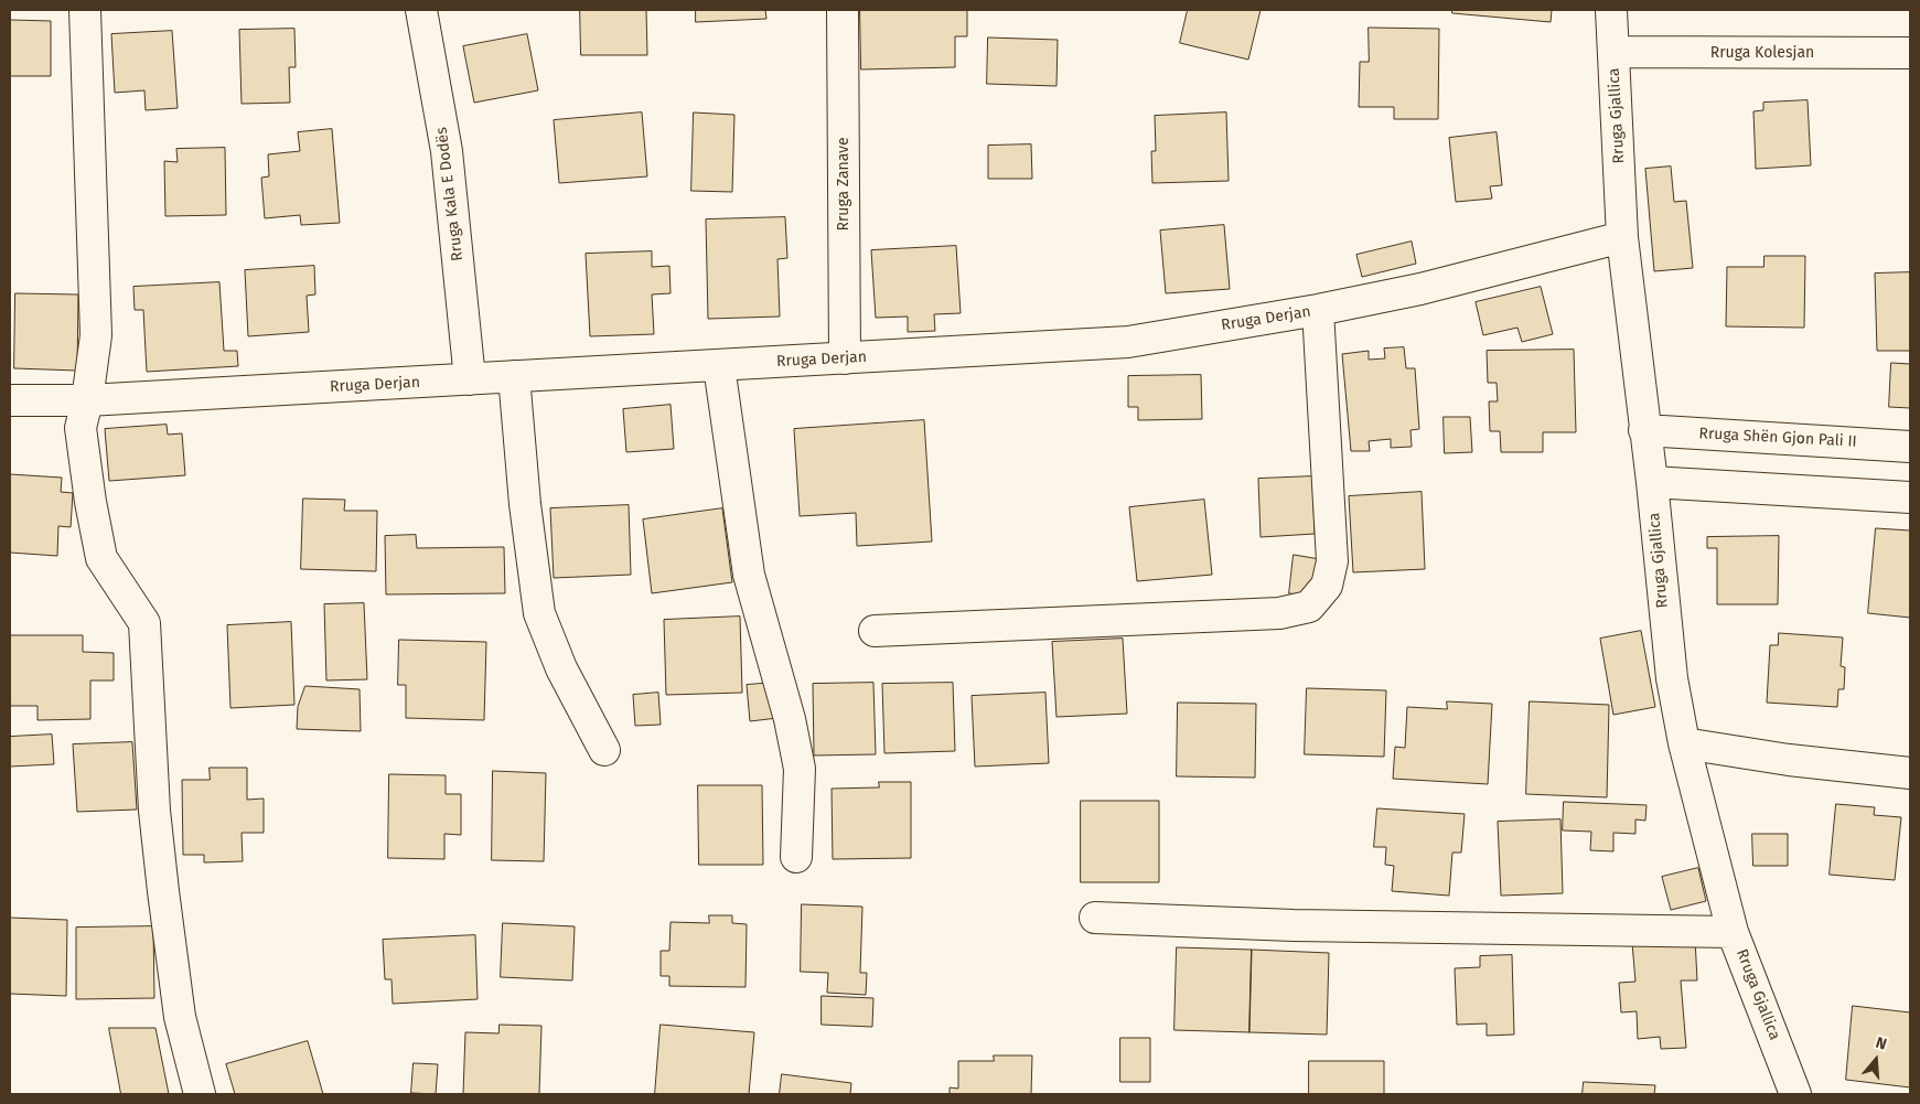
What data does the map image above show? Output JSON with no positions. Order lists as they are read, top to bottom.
{
  "streets": {
    "street": [
      "Rruga Kolesjan",
      "Rruga Gjallica",
      "Rruga Zanave",
      "Rruga Kala E Dodës",
      "Rruga Derjan",
      "Rruga Shën Gjon Pali II"
    ]
  },
  "crossings": [
    ["Rruga Kolesjan", "Rruga Gjallica"],
    ["Rruga Gjallica", "Rruga Derjan"],
    ["Rruga Gjallica", "Rruga Shën Gjon Pali II"],
    ["Rruga Zanave", "Rruga Derjan"],
    ["Rruga Kala E Dodës", "Rruga Derjan"]
  ],
  "north": "top"
}
